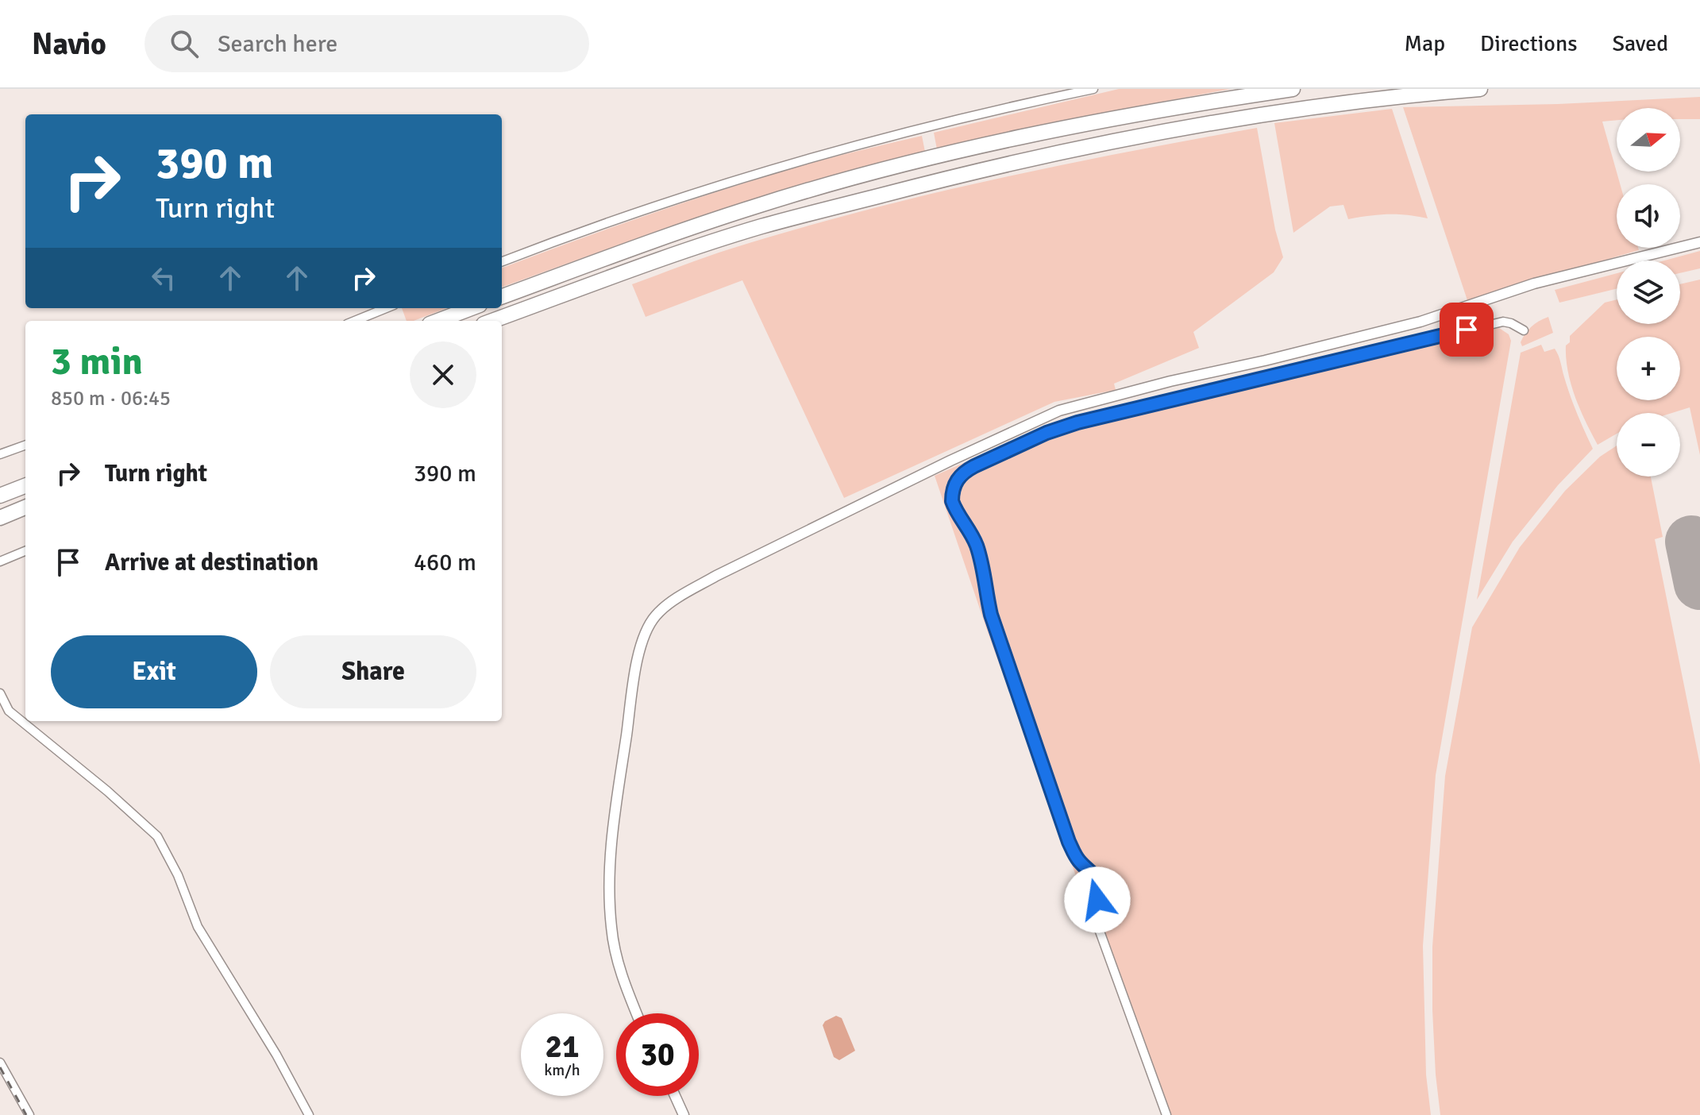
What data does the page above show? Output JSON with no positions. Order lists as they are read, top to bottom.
{
  "north": "right",
  "page": {
    "header": "Navio",
    "search": "Search here",
    "nav": ["Map", "Directions", "Saved"],
    "map_buttons": ["+", "−"],
    "turn": ["390 m", "Turn right"],
    "heading": ["3 min", "850 m · 06:45"],
    "list": [
      {
        "name": "Turn right",
        "value": "390 m"
      },
      {
        "name": "Arrive at destination",
        "value": "460 m"
      }
    ],
    "buttons": ["Exit", "Share"],
    "speed": "21 km/h",
    "limit": "30"
  }
}
